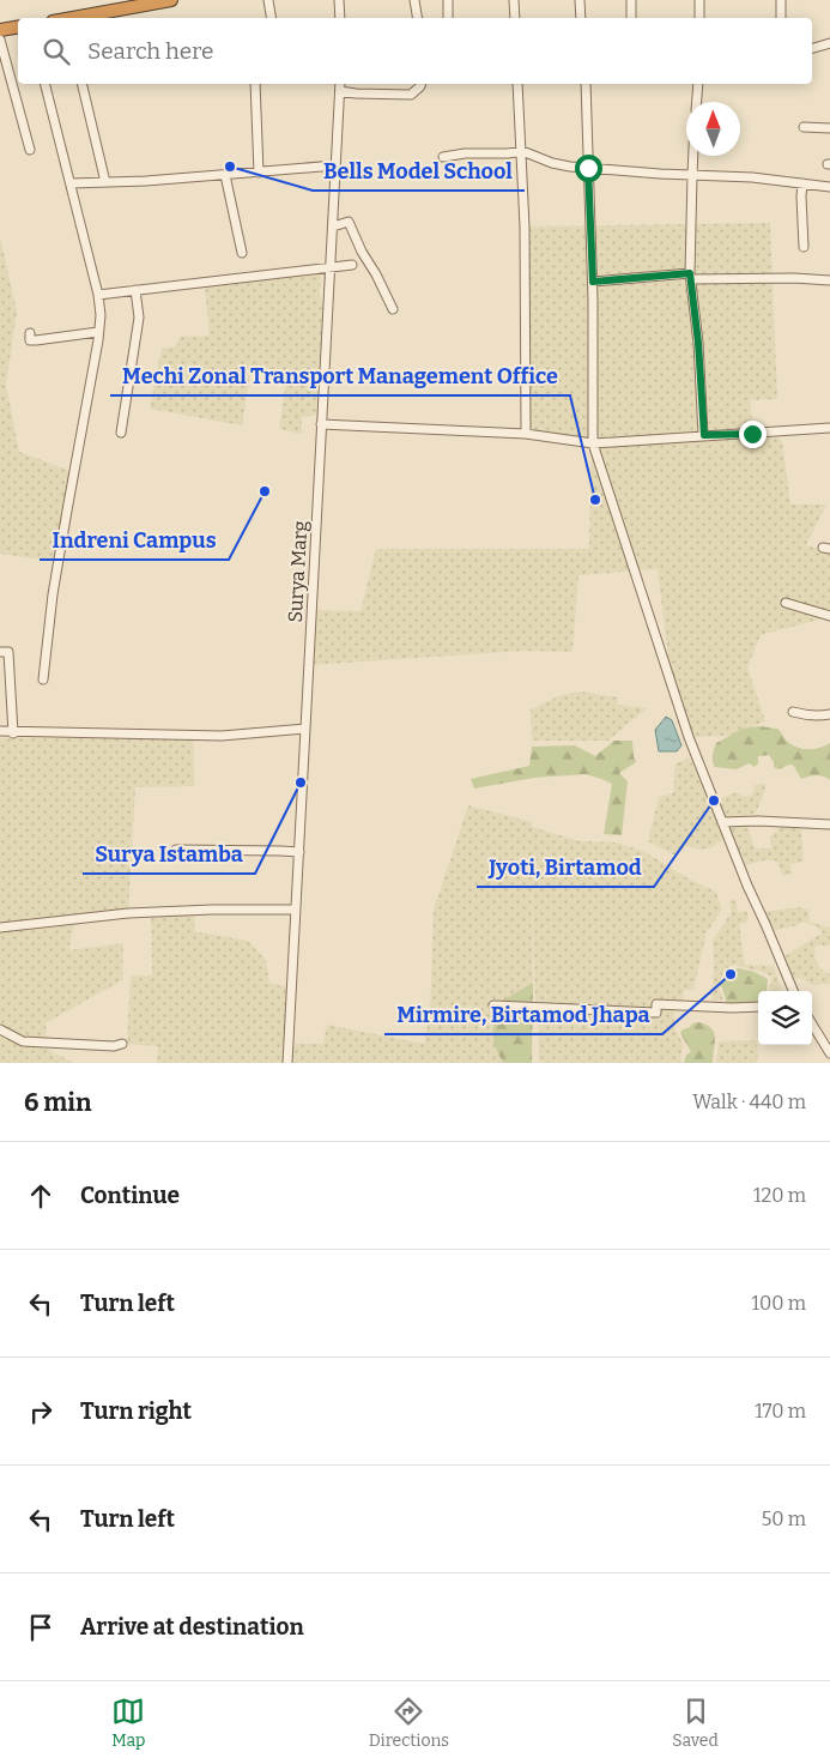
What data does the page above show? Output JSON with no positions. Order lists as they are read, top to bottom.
{
  "streets": {
    "street": ["Surya Marg"]
  },
  "places": [
    "Bells Model School",
    "Indreni Campus",
    "Mechi Zonal Transport Management Office",
    "Surya Istamba",
    "Jyoti, Birtamod",
    "Mirmire, Birtamod Jhapa"
  ],
  "north": "top",
  "page": {
    "search": "Search here",
    "heading": ["6 min", "Walk · 440 m"],
    "list": [
      ["Continue", "120 m"],
      ["Turn left", "100 m"],
      ["Turn right", "170 m"],
      ["Turn left", "50 m"],
      "Arrive at destination"
    ],
    "nav": ["Map", "Directions", "Saved"]
  }
}
